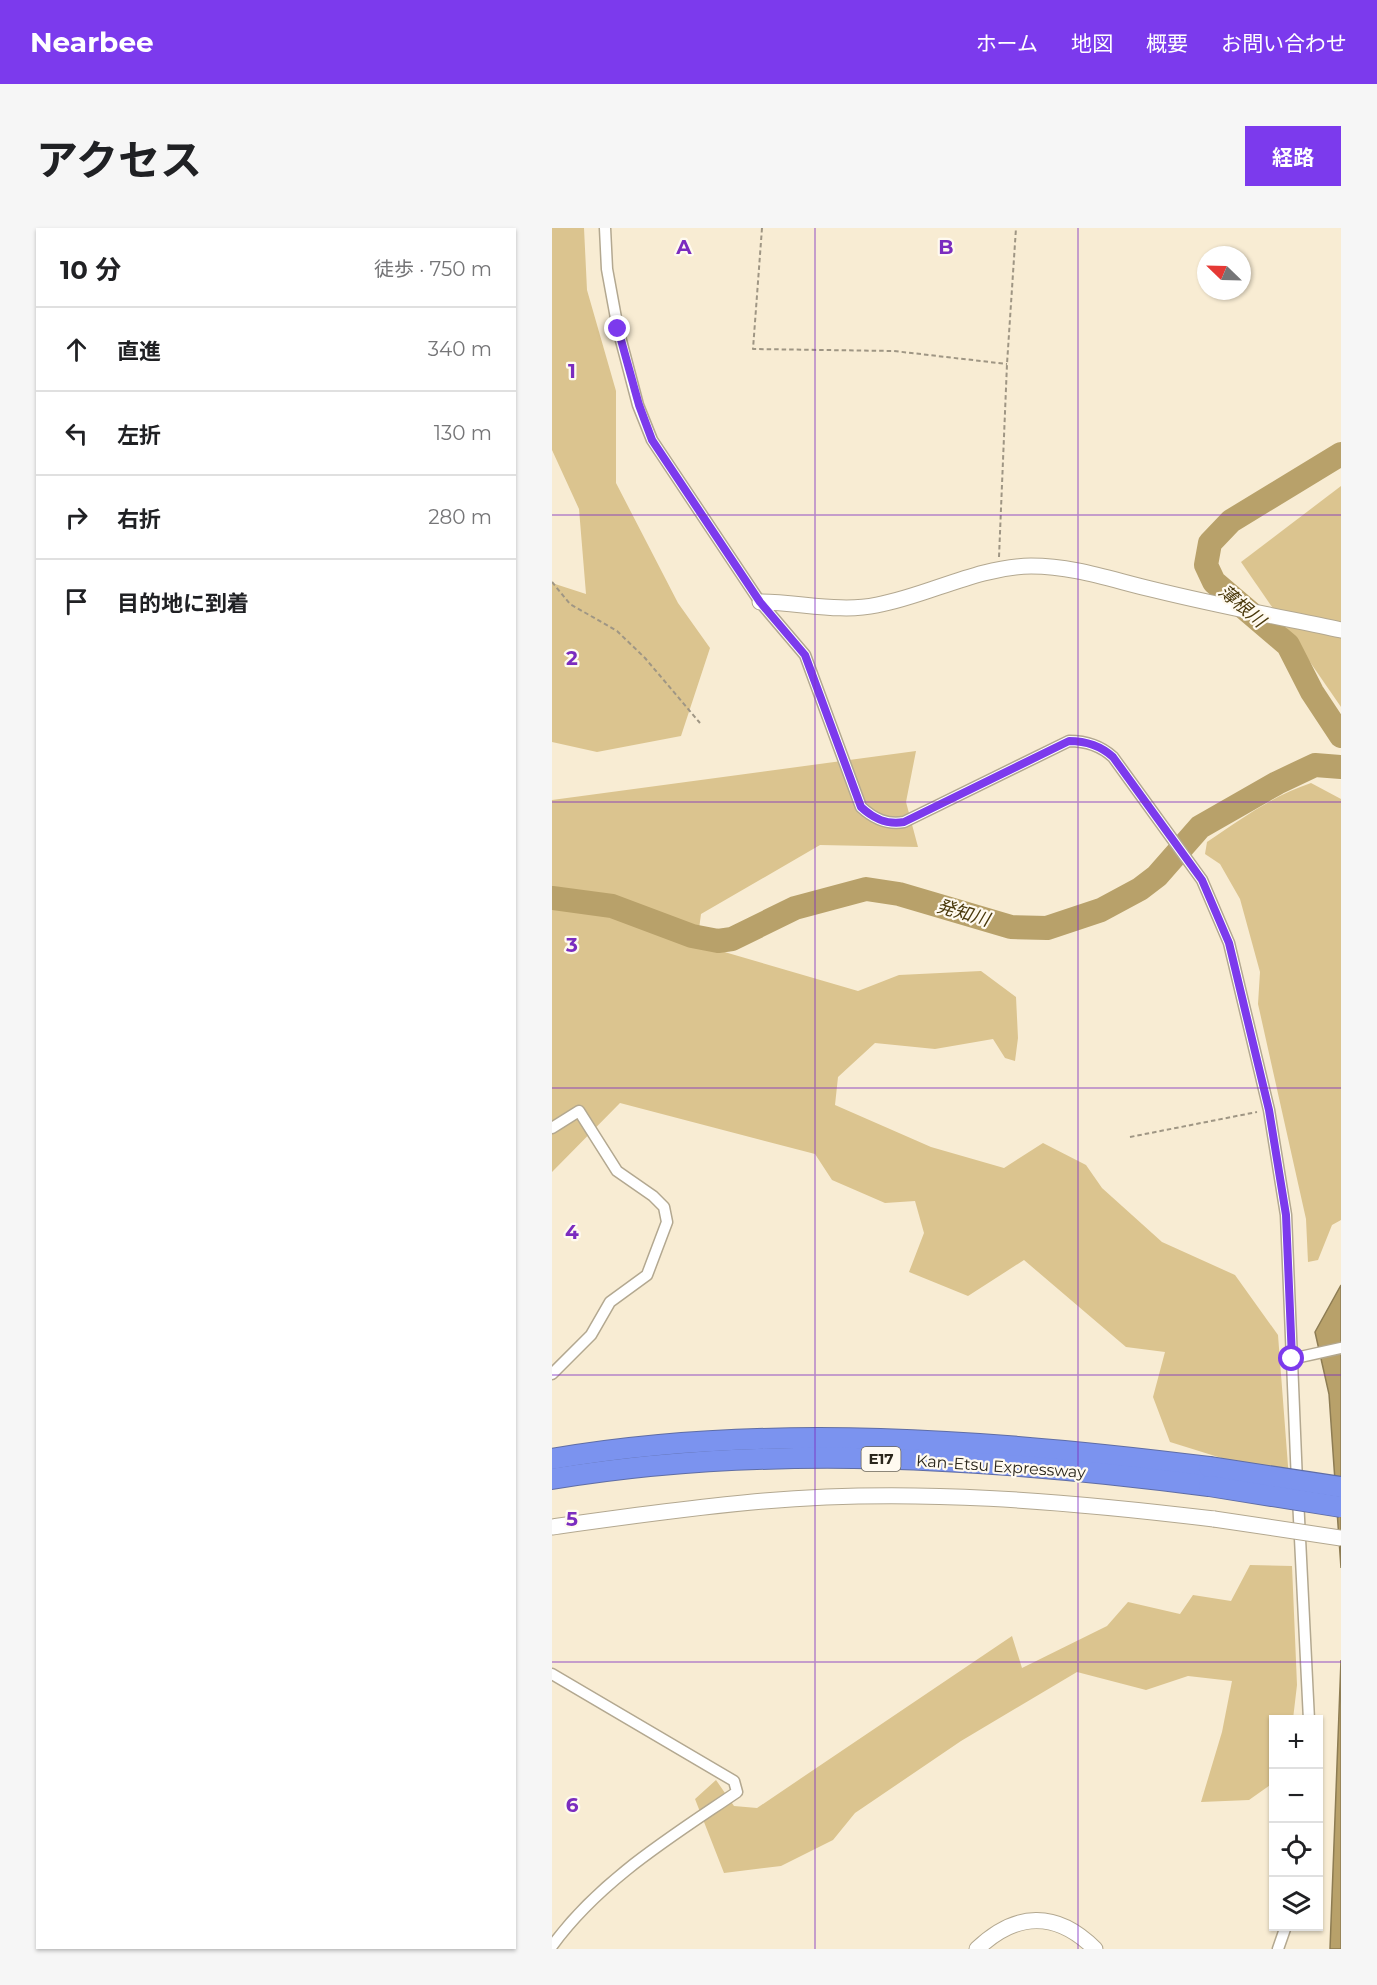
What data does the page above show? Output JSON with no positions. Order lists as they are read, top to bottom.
{
  "streets": {
    "highway": ["E17", "Kan-Etsu Expressway"]
  },
  "water": ["薄根川", "発知川"],
  "north": "top left",
  "page": {
    "header": "Nearbee",
    "nav": [
      "ホーム",
      "地図",
      "概要",
      "お問い合わせ"
    ],
    "title": "アクセス",
    "buttons": "経路",
    "heading": ["10 分", "徒歩 · 750 m"],
    "list": [
      ["直進", "340 m"],
      ["左折", "130 m"],
      ["右折", "280 m"],
      "目的地に到着"
    ],
    "map_buttons": ["+", "−"]
  },
  "grid": {
    "columns": ["A", "B"],
    "rows": [
      "1",
      "2",
      "3",
      "4",
      "5",
      "6"
    ]
  }
}
